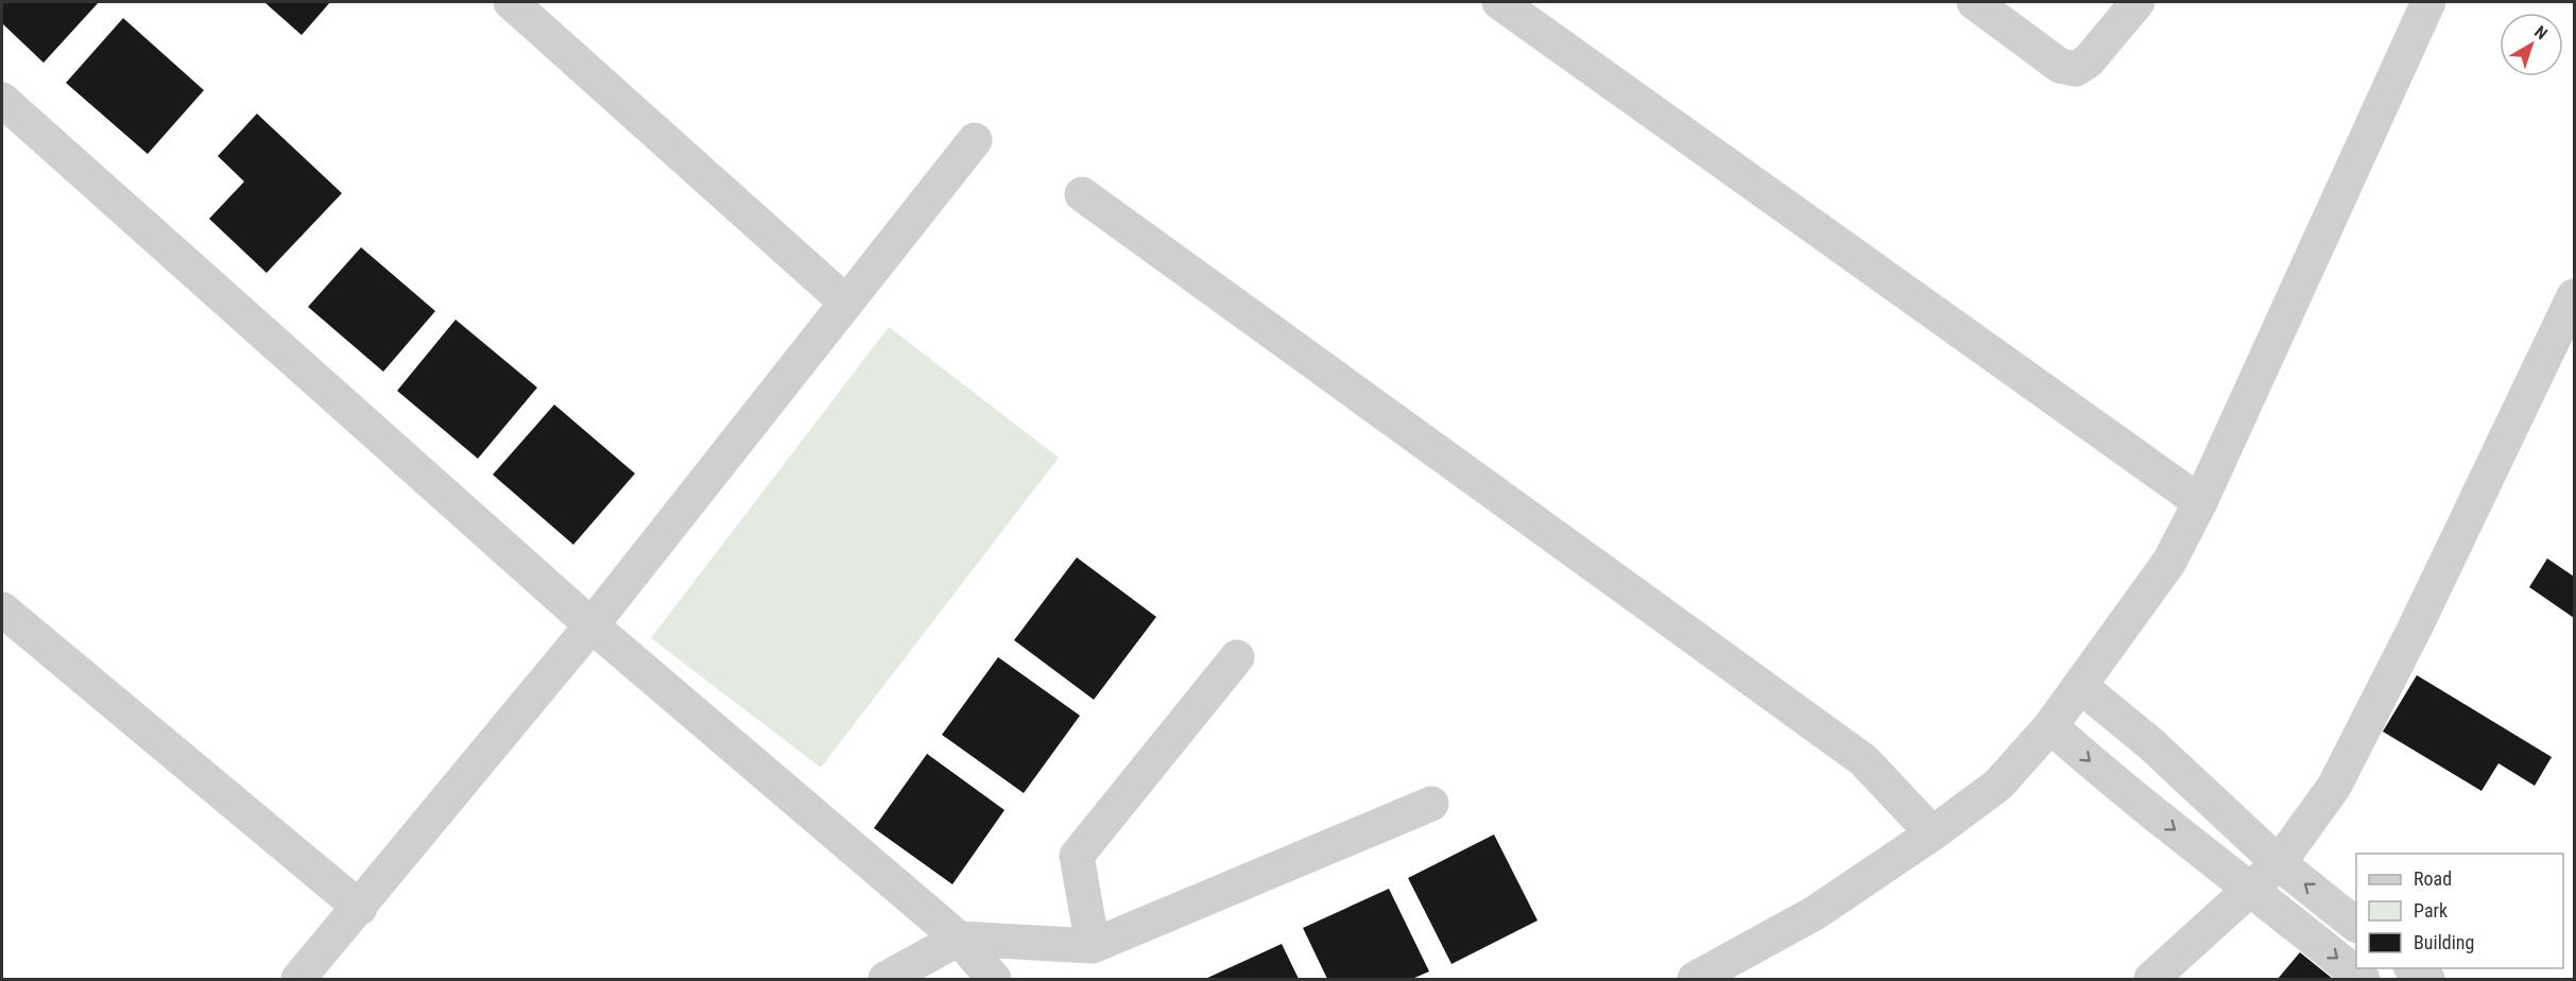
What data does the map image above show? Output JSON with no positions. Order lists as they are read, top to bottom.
{
  "legend": ["Road", "Park", "Building"],
  "north": "top right"
}
